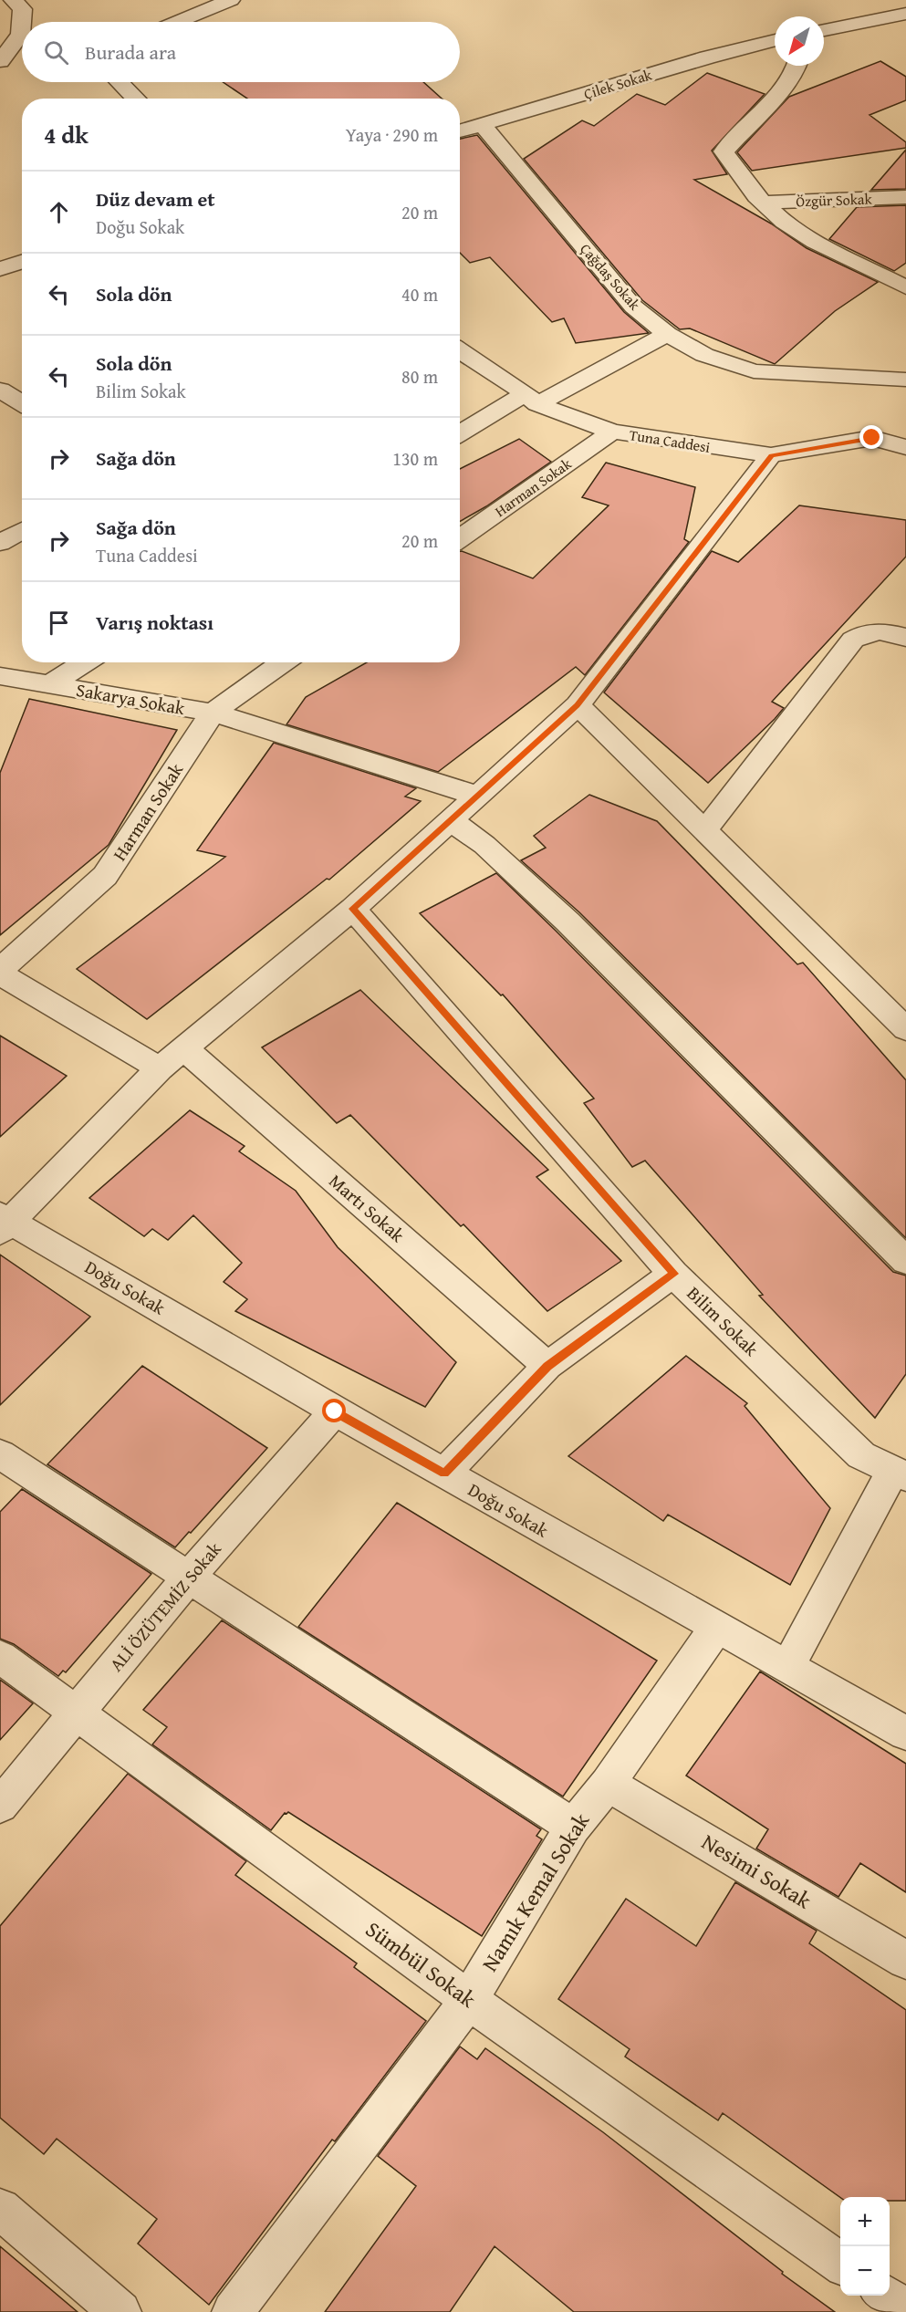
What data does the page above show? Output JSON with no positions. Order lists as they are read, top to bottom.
{
  "streets": {
    "street": [
      "Çilek Sokak",
      "Özgür Sokak",
      "Çağdaş Sokak",
      "Tuna Caddesi",
      "Harman Sokak",
      "Sakarya Sokak",
      "Martı Sokak",
      "Doğu Sokak",
      "Bilim Sokak",
      "ALİ ÖZÜTEMİZ Sokak",
      "Nesimi Sokak",
      "Namık Kemal Sokak",
      "Sümbül Sokak"
    ]
  },
  "crossings": [
    ["Çilek Sokak", "Çağdaş Sokak"],
    ["Tuna Caddesi", "Harman Sokak"],
    ["Harman Sokak", "Sakarya Sokak"],
    ["Doğu Sokak", "ALİ ÖZÜTEMİZ Sokak"],
    ["Doğu Sokak", "Namık Kemal Sokak"],
    ["ALİ ÖZÜTEMİZ Sokak", "Sümbül Sokak"],
    ["Nesimi Sokak", "Namık Kemal Sokak"],
    ["Namık Kemal Sokak", "Sümbül Sokak"]
  ],
  "north": "bottom left",
  "page": {
    "search": "Burada ara",
    "heading": ["4 dk", "Yaya · 290 m"],
    "list": [
      ["Düz devam et", "Doğu Sokak", "20 m"],
      ["Sola dön", "40 m"],
      ["Sola dön", "Bilim Sokak", "80 m"],
      ["Sağa dön", "130 m"],
      ["Sağa dön", "Tuna Caddesi", "20 m"],
      "Varış noktası"
    ],
    "map_buttons": ["+", "−"]
  }
}
